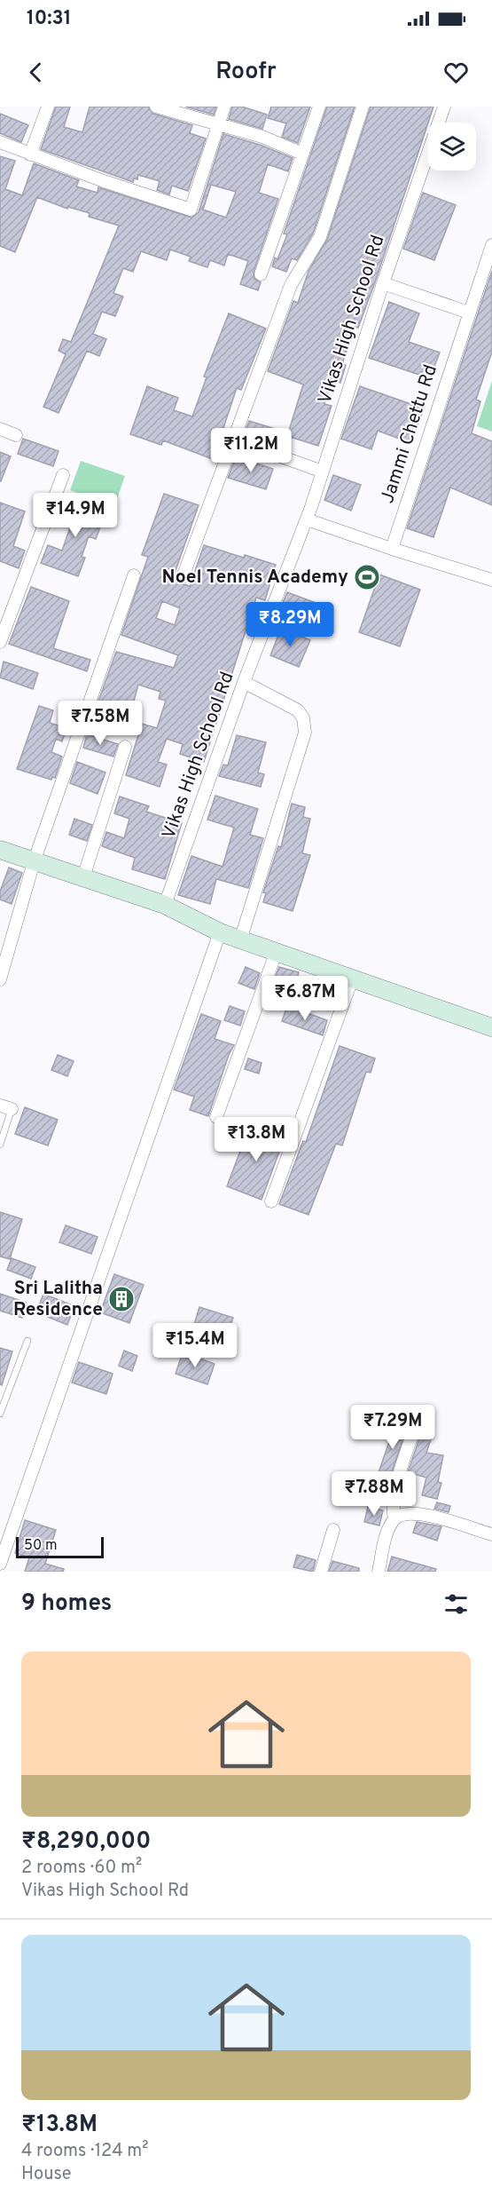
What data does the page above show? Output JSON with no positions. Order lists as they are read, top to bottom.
{
  "streets": {
    "street": ["Vikas High School Rd", "Jammi Chettu Rd"]
  },
  "places": {
    "sports": ["Noel Tennis Academy"],
    "building": ["Sri Lalitha Residence"]
  },
  "scale_bar": "50 m",
  "page": {
    "status": "10:31",
    "header": "Roofr",
    "price": [
      "₹11.2M",
      "₹14.9M",
      "₹8.29M",
      "₹7.58M",
      "₹6.87M",
      "₹13.8M",
      "₹15.4M",
      "₹7.29M",
      "₹7.88M"
    ],
    "scale": "50 m",
    "heading": "9 homes",
    "list": [
      {
        "name": "₹8,290,000",
        "note": "2 rooms · 60 m² · Vikas High School Rd"
      },
      {
        "name": "₹13.8M",
        "note": "4 rooms · 124 m² · House"
      }
    ]
  }
}
